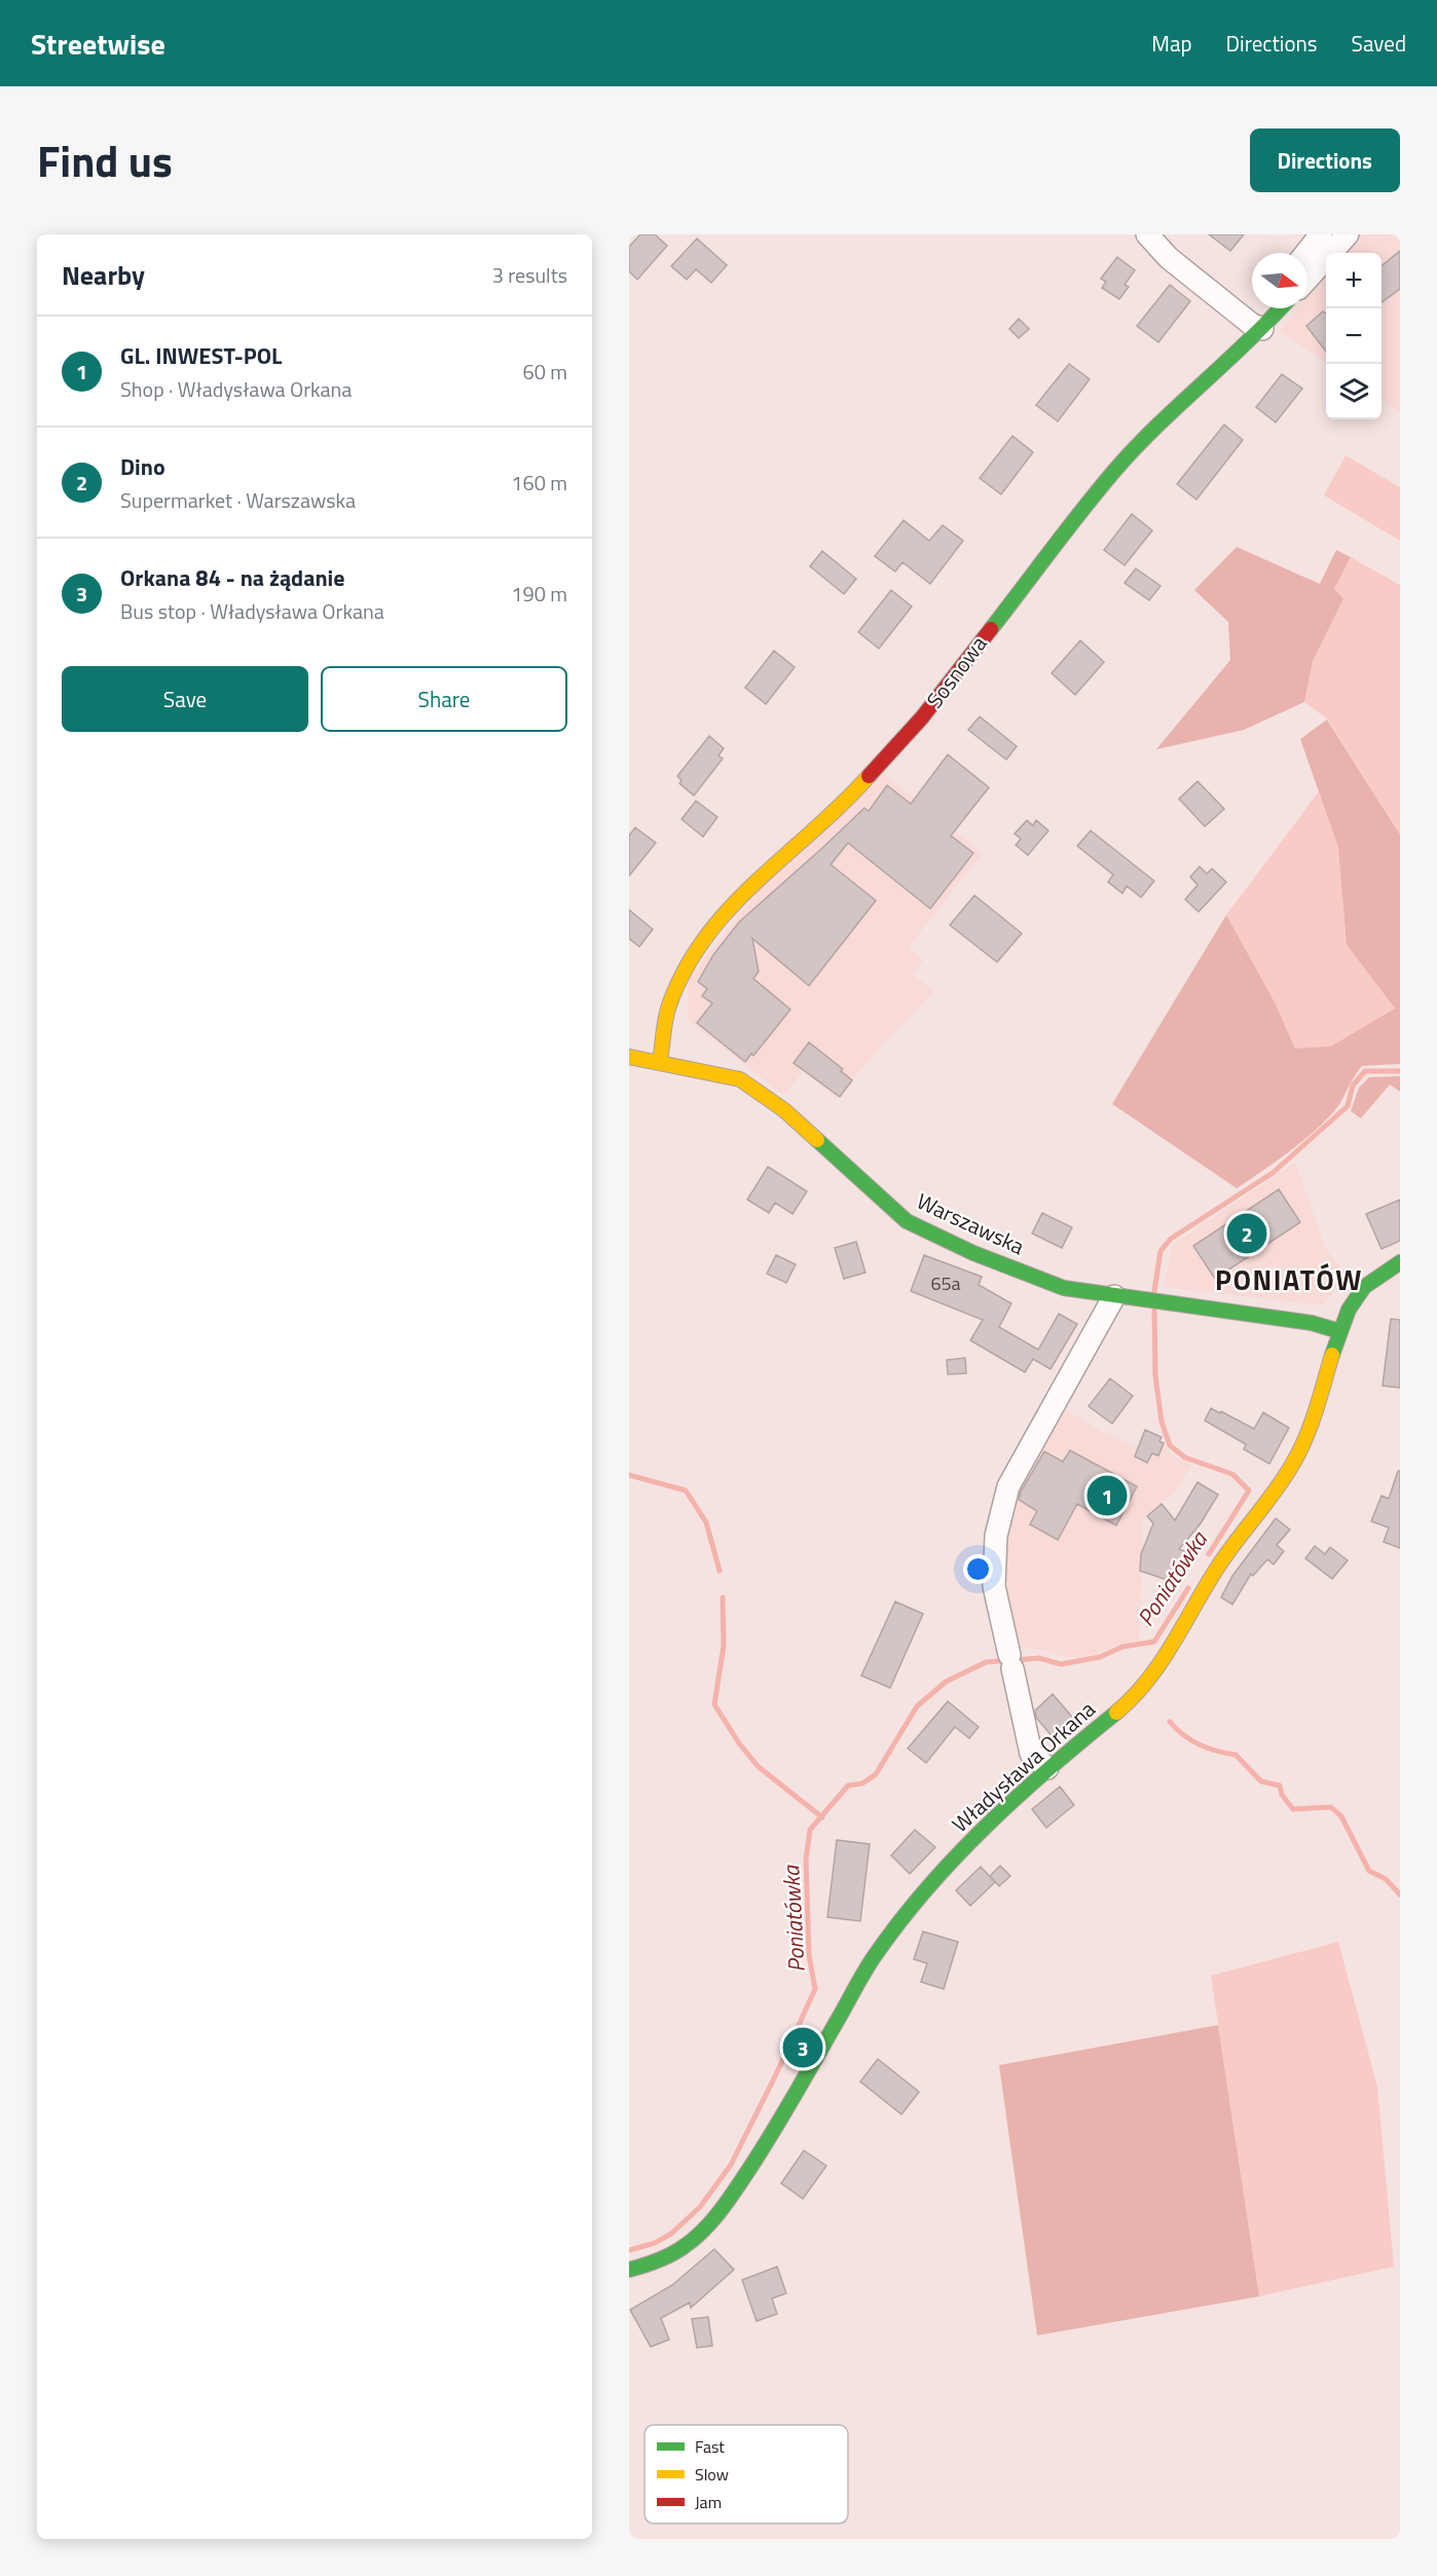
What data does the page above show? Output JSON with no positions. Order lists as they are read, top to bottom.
{
  "streets": {
    "street": ["Sosnowa", "Warszawska", "Władysława Orkana"]
  },
  "crossings": [
    ["Sosnowa", "Warszawska"],
    ["Warszawska", "Władysława Orkana"]
  ],
  "districts": ["PONIATÓW"],
  "water": ["Poniatówka"],
  "house_numbers": ["65a"],
  "legend": ["Fast", "Slow", "Jam"],
  "north": "right",
  "page": {
    "header": "Streetwise",
    "nav": ["Map", "Directions", "Saved"],
    "title": "Find us",
    "buttons": [
      "Directions",
      ["Save", "Share"]
    ],
    "heading": ["Nearby", "3 results"],
    "map_buttons": ["+", "−"],
    "list": [
      {
        "mark": "1",
        "name": "GL. INWEST-POL",
        "note": "Shop · Władysława Orkana",
        "value": "60 m"
      },
      {
        "mark": "2",
        "name": "Dino",
        "note": "Supermarket · Warszawska",
        "value": "160 m"
      },
      {
        "mark": "3",
        "name": "Orkana 84 - na żądanie",
        "note": "Bus stop · Władysława Orkana",
        "value": "190 m"
      }
    ],
    "pins": ["2", "1", "3"]
  }
}
